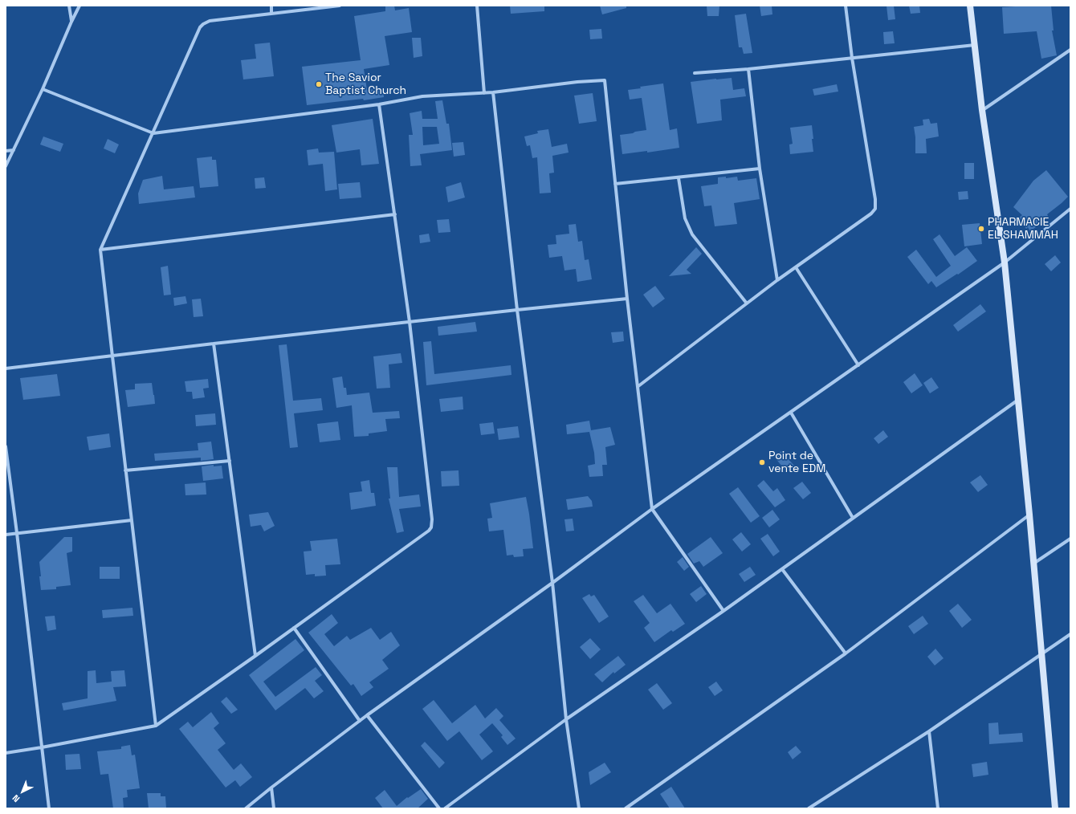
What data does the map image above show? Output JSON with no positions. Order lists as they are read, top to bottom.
{
  "places": ["The Savior Baptist Church", "PHARMACIE EL SHAMMAH", "Point de vente EDM"],
  "north": "bottom left"
}
